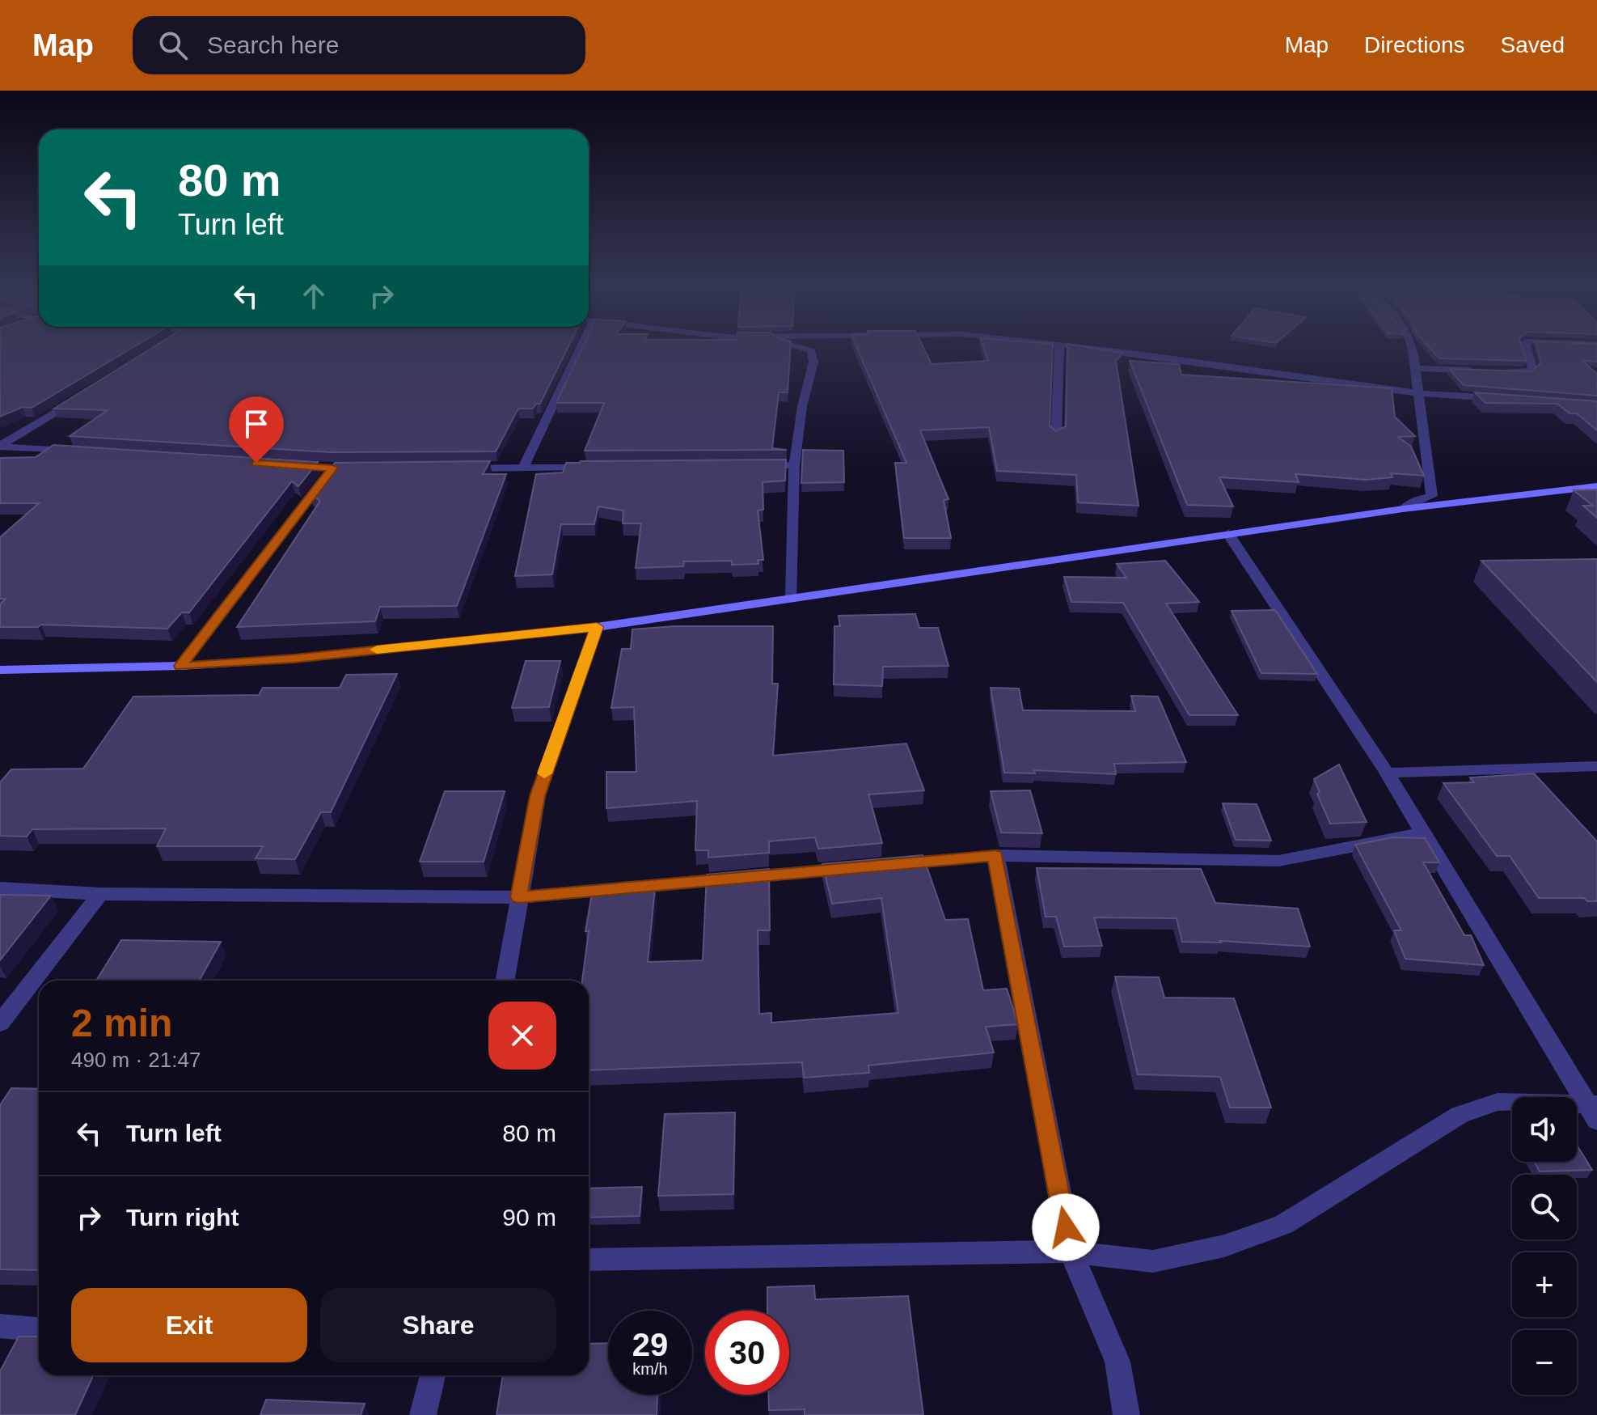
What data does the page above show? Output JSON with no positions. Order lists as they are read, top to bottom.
{
  "page": {
    "header": "Map",
    "search": "Search here",
    "nav": ["Map", "Directions", "Saved"],
    "turn": ["80 m", "Turn left"],
    "heading": ["2 min", "490 m · 21:47"],
    "list": [
      {
        "name": "Turn left",
        "value": "80 m"
      },
      {
        "name": "Turn right",
        "value": "90 m"
      }
    ],
    "map_buttons": ["+", "−"],
    "buttons": ["Exit", "Share"],
    "speed": "29 km/h",
    "limit": "30"
  }
}
